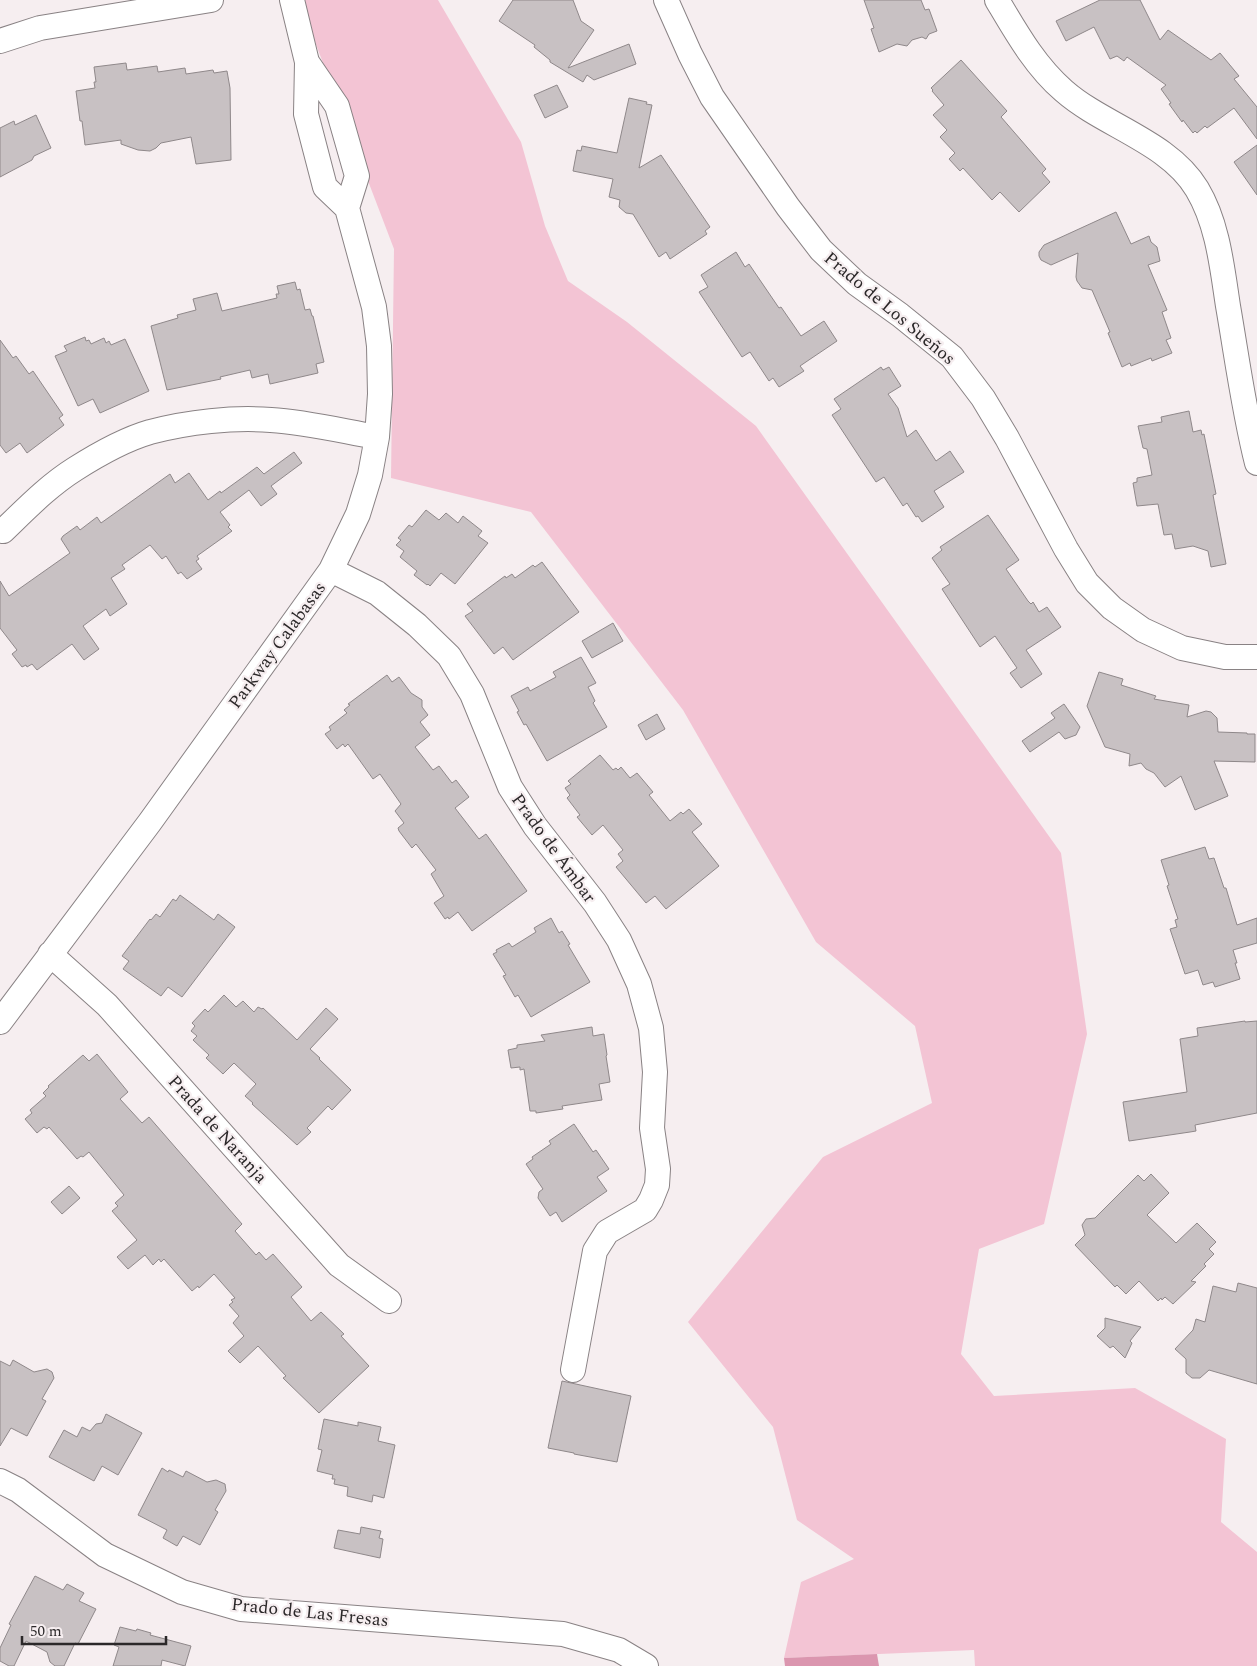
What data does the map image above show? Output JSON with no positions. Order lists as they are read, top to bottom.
{
  "streets": {
    "street": [
      "Prado de Los Sueños",
      "Parkway Calabasas",
      "Prado de Ámbar",
      "Prada de Naranja",
      "Prado de Las Fresas"
    ]
  },
  "crossings": [
    ["Parkway Calabasas", "Prado de Ámbar"],
    ["Parkway Calabasas", "Prada de Naranja"]
  ],
  "scale_bar": "50 m"
}
